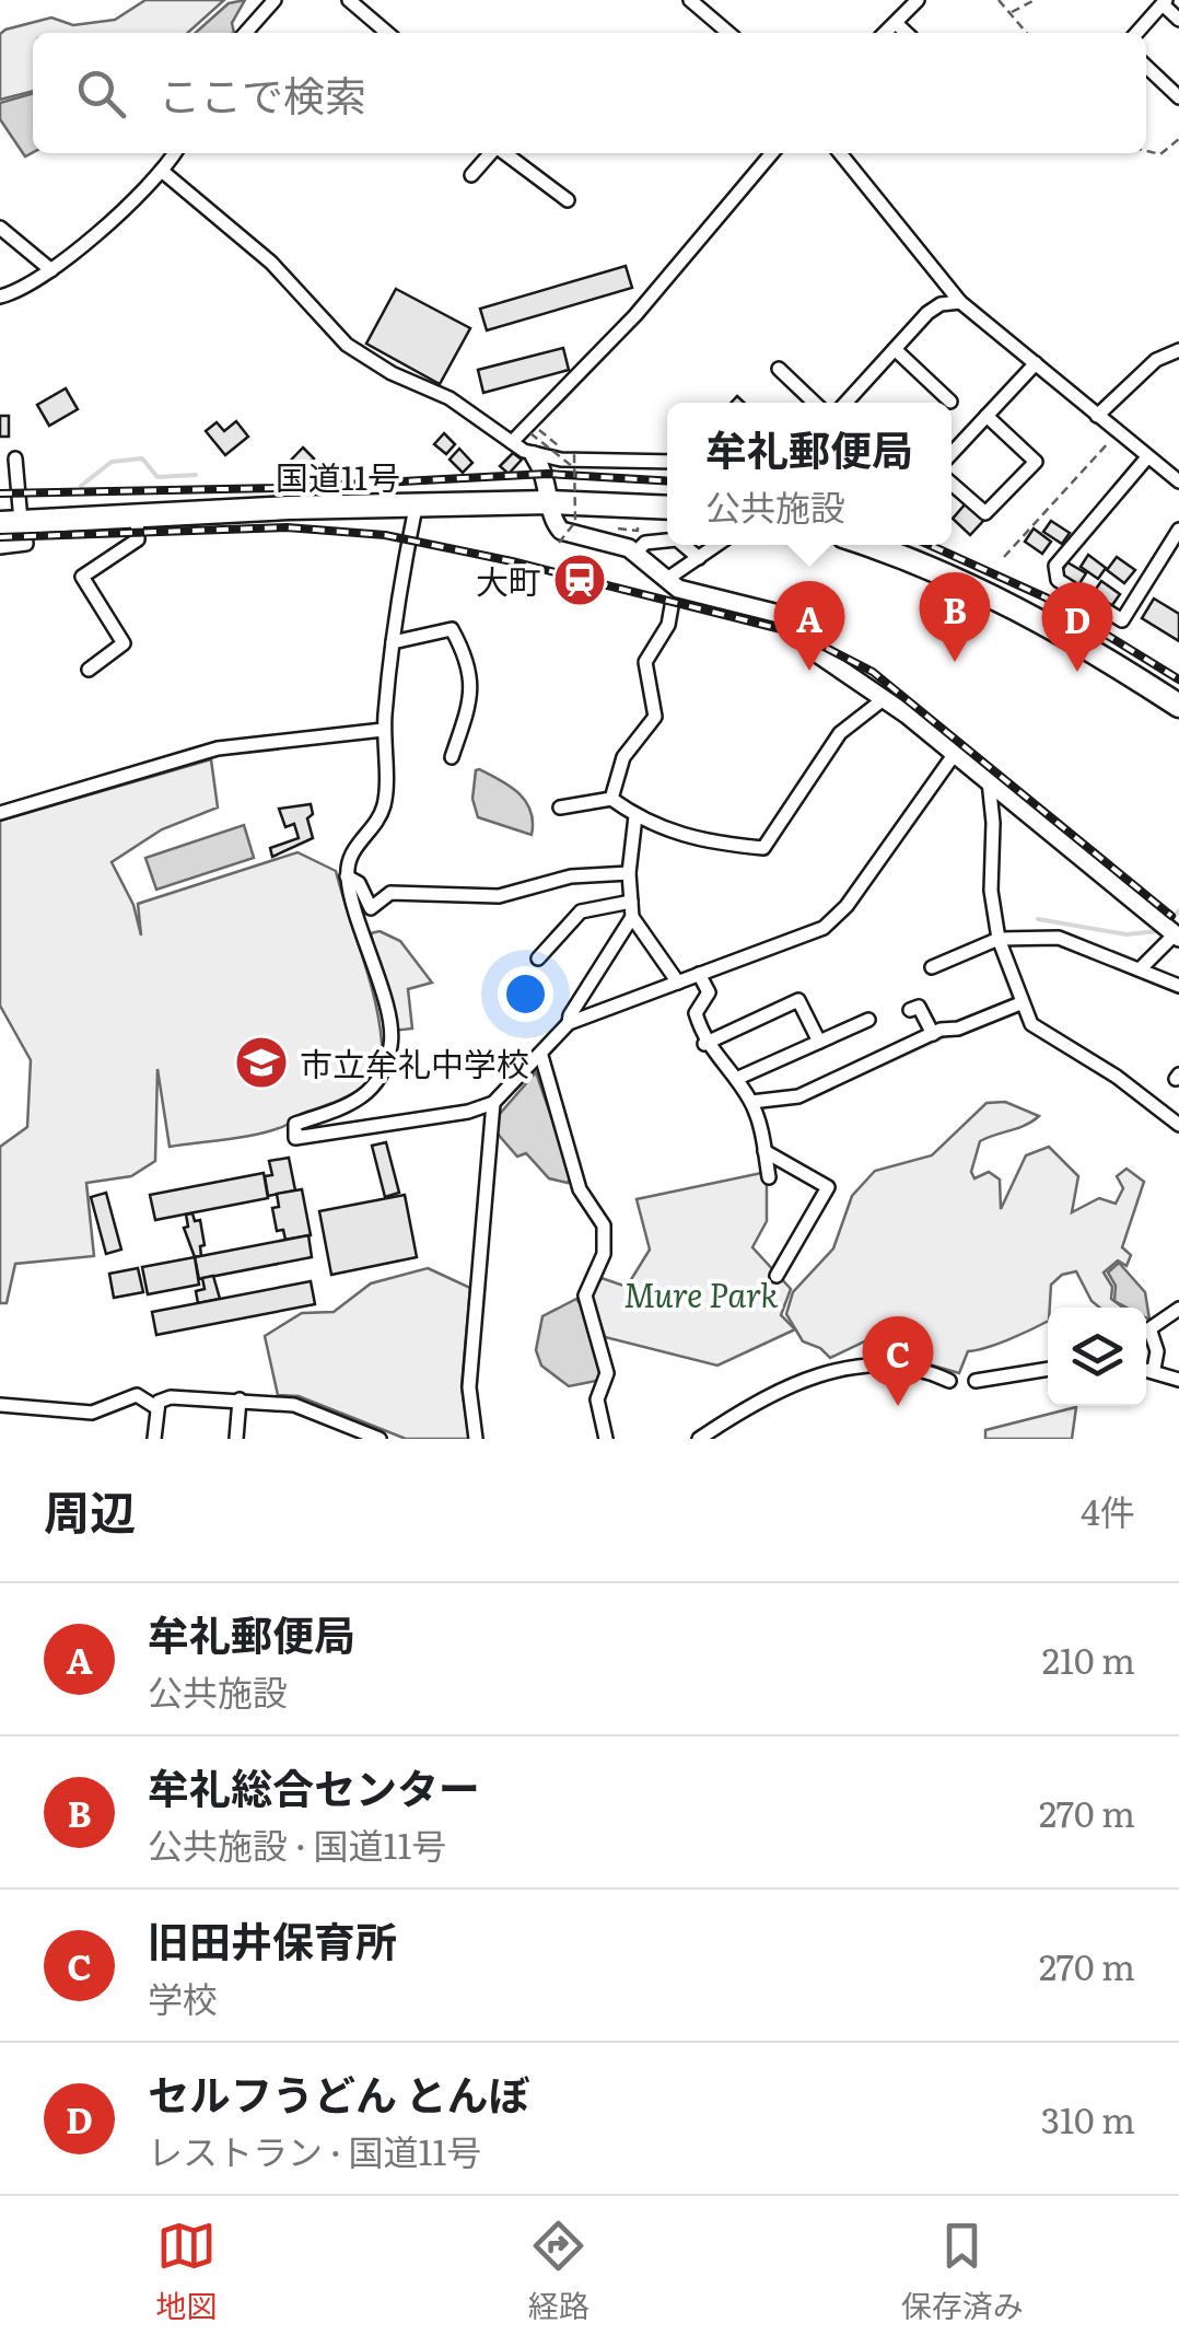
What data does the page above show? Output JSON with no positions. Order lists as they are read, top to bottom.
{
  "streets": {
    "highway": ["国道11号"]
  },
  "parks": ["Mure Park"],
  "places": {
    "station": ["大町"],
    "school or university": ["市立牟礼中学校"]
  },
  "page": {
    "search": "ここで検索",
    "popup": ["牟礼郵便局", "公共施設"],
    "pins": [
      "B",
      "A",
      "D",
      "C"
    ],
    "heading": ["周辺", "4件"],
    "list": [
      {
        "mark": "A",
        "name": "牟礼郵便局",
        "note": "公共施設",
        "value": "210 m"
      },
      {
        "mark": "B",
        "name": "牟礼総合センター",
        "note": "公共施設 · 国道11号",
        "value": "270 m"
      },
      {
        "mark": "C",
        "name": "旧田井保育所",
        "note": "学校",
        "value": "270 m"
      },
      {
        "mark": "D",
        "name": "セルフうどん とんぼ",
        "note": "レストラン · 国道11号",
        "value": "310 m"
      }
    ],
    "nav": ["地図", "経路", "保存済み"]
  }
}
